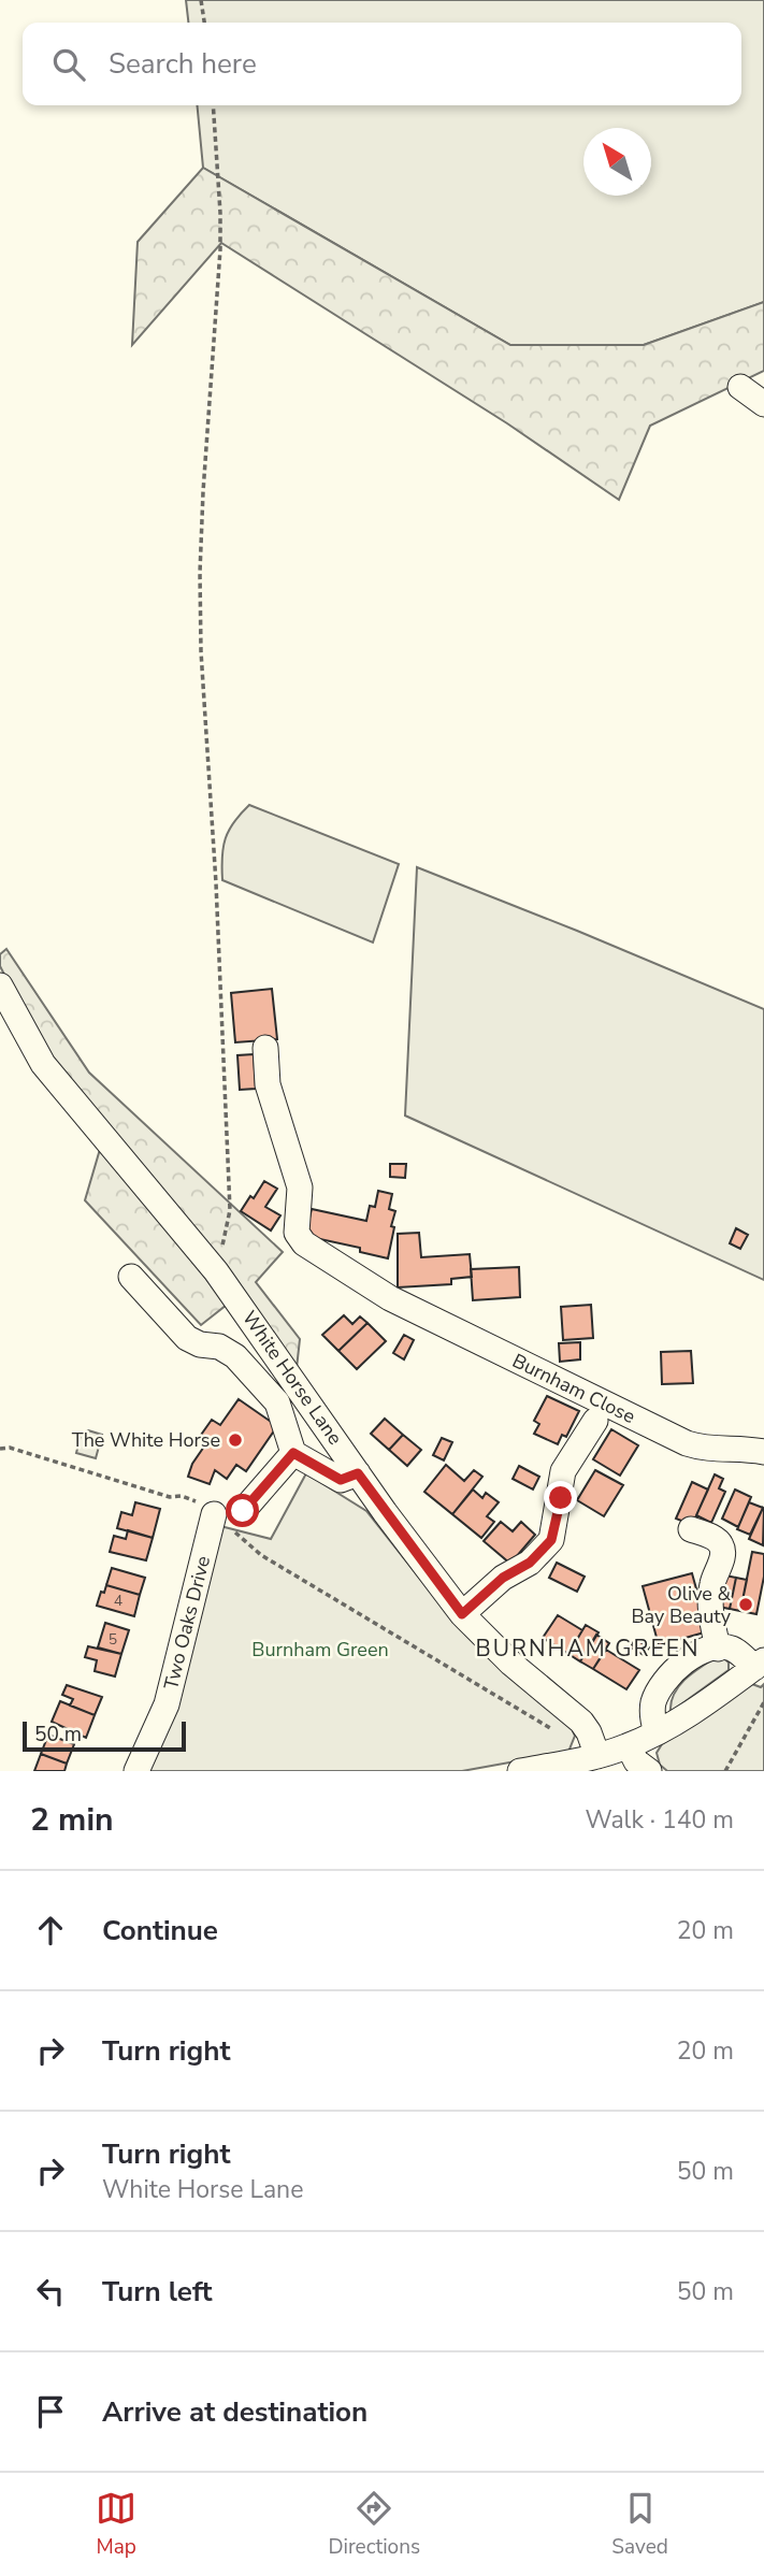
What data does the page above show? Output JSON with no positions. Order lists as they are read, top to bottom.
{
  "streets": {
    "street": ["White Horse Lane", "Burnham Close", "Two Oaks Drive"]
  },
  "districts": ["BURNHAM GREEN"],
  "parks": ["Burnham Green"],
  "places": ["The White Horse", "Olive & Bay Beauty"],
  "house_numbers": ["4", "5"],
  "scale_bar": "50 m",
  "north": "top left",
  "page": {
    "search": "Search here",
    "scale": "50 m",
    "heading": ["2 min", "Walk · 140 m"],
    "list": [
      ["Continue", "20 m"],
      ["Turn right", "20 m"],
      ["Turn right", "White Horse Lane", "50 m"],
      ["Turn left", "50 m"],
      "Arrive at destination"
    ],
    "nav": ["Map", "Directions", "Saved"]
  }
}
